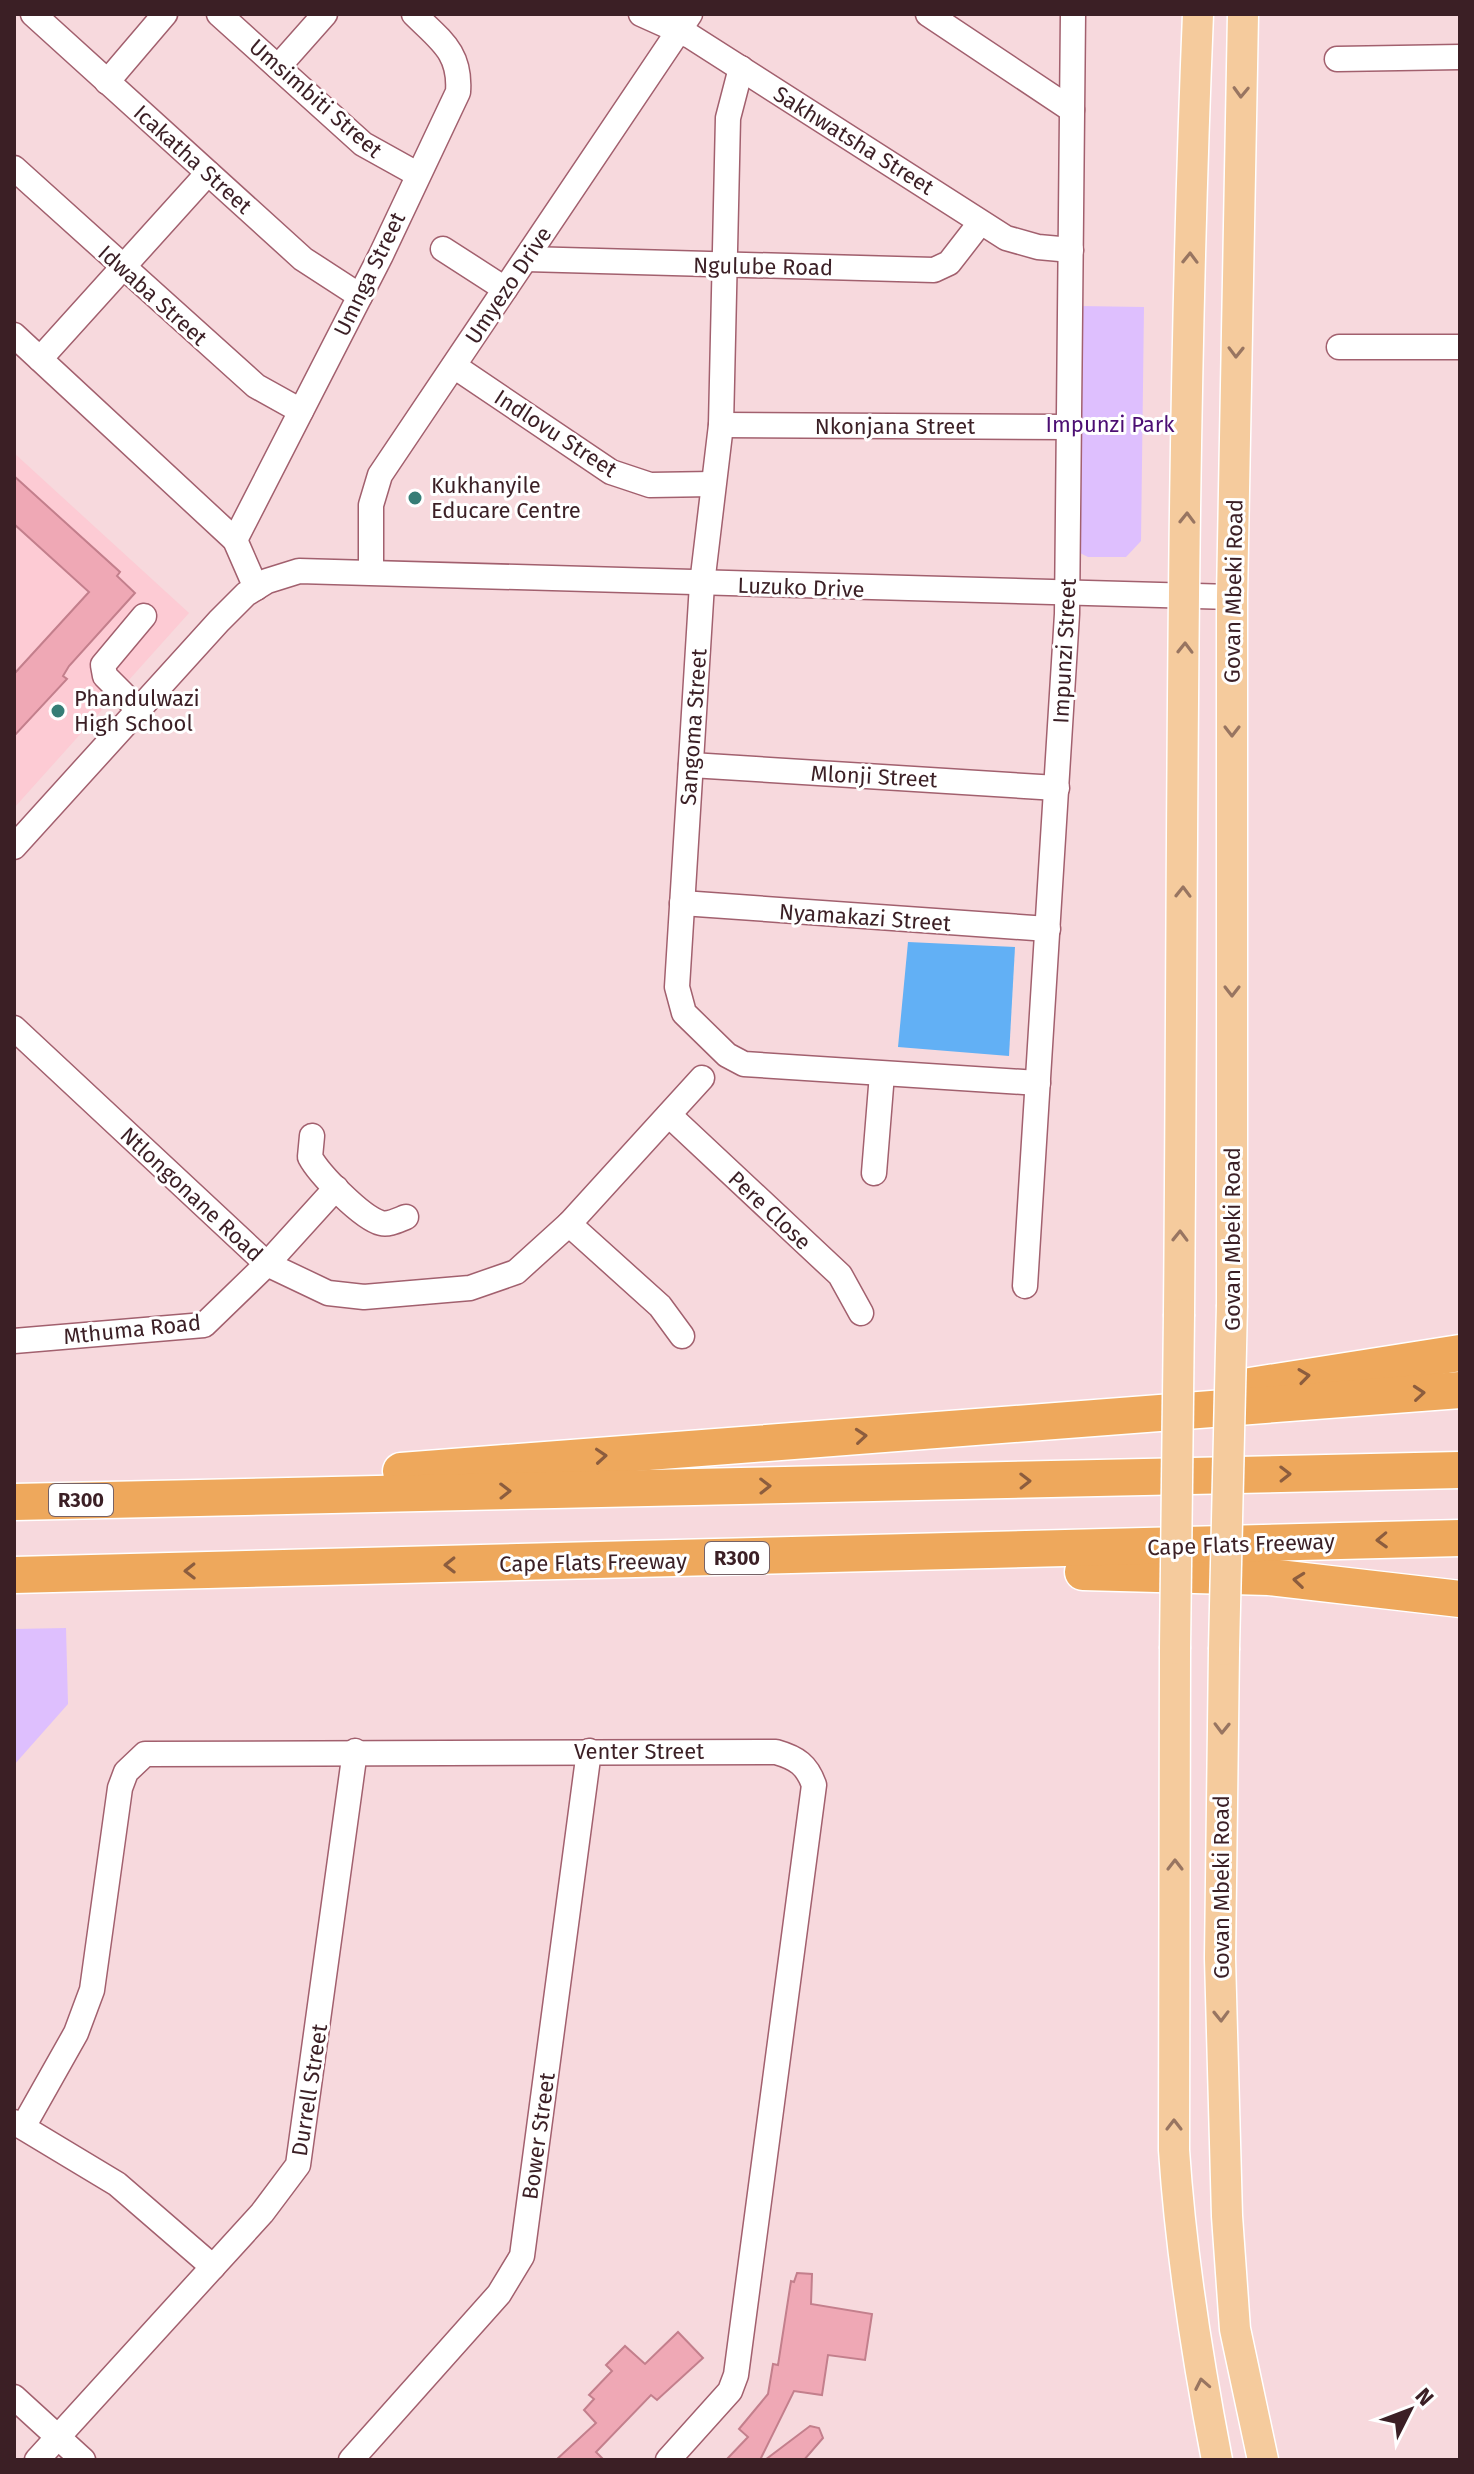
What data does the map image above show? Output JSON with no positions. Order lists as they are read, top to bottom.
{
  "streets": {
    "highway": ["R300", "Cape Flats Freeway"],
    "main road": ["Govan Mbeki Road"],
    "street": [
      "Umsimbiti Street",
      "Sakhwatsha Street",
      "Icakatha Street",
      "Ngulube Road",
      "Umnga Street",
      "Umyezo Drive",
      "Idwaba Street",
      "Nkonjana Street",
      "Indlovu Street",
      "Luzuko Drive",
      "Impunzi Street",
      "Sangoma Street",
      "Mlonji Street",
      "Nyamakazi Street",
      "Ntlongonane Road",
      "Pere Close",
      "Mthuma Road",
      "Venter Street",
      "Durrell Street",
      "Bower Street"
    ]
  },
  "crossings": [
    ["Umsimbiti Street", "Umnga Street"],
    ["Sakhwatsha Street", "Ngulube Road"],
    ["Sakhwatsha Street", "Umyezo Drive"],
    ["Sakhwatsha Street", "Impunzi Street"],
    ["Sakhwatsha Street", "Sangoma Street"],
    ["Icakatha Street", "Umnga Street"],
    ["Ngulube Road", "Umyezo Drive"],
    ["Ngulube Road", "Sangoma Street"],
    ["Umnga Street", "Idwaba Street"],
    ["Umyezo Drive", "Indlovu Street"],
    ["Umyezo Drive", "Luzuko Drive"],
    ["Nkonjana Street", "Impunzi Street"],
    ["Nkonjana Street", "Sangoma Street"],
    ["Indlovu Street", "Sangoma Street"],
    ["Luzuko Drive", "Govan Mbeki Road"],
    ["Luzuko Drive", "Impunzi Street"],
    ["Luzuko Drive", "Sangoma Street"],
    ["Impunzi Street", "Sangoma Street"],
    ["Impunzi Street", "Mlonji Street"],
    ["Impunzi Street", "Nyamakazi Street"],
    ["Sangoma Street", "Mlonji Street"],
    ["Sangoma Street", "Nyamakazi Street"],
    ["Ntlongonane Road", "Pere Close"],
    ["Ntlongonane Road", "Mthuma Road"],
    ["Venter Street", "Durrell Street"],
    ["Venter Street", "Bower Street"]
  ],
  "parks": ["Impunzi Park"],
  "places": ["Kukhanyile Educare Centre", "Phandulwazi High School"],
  "north": "top right"
}
